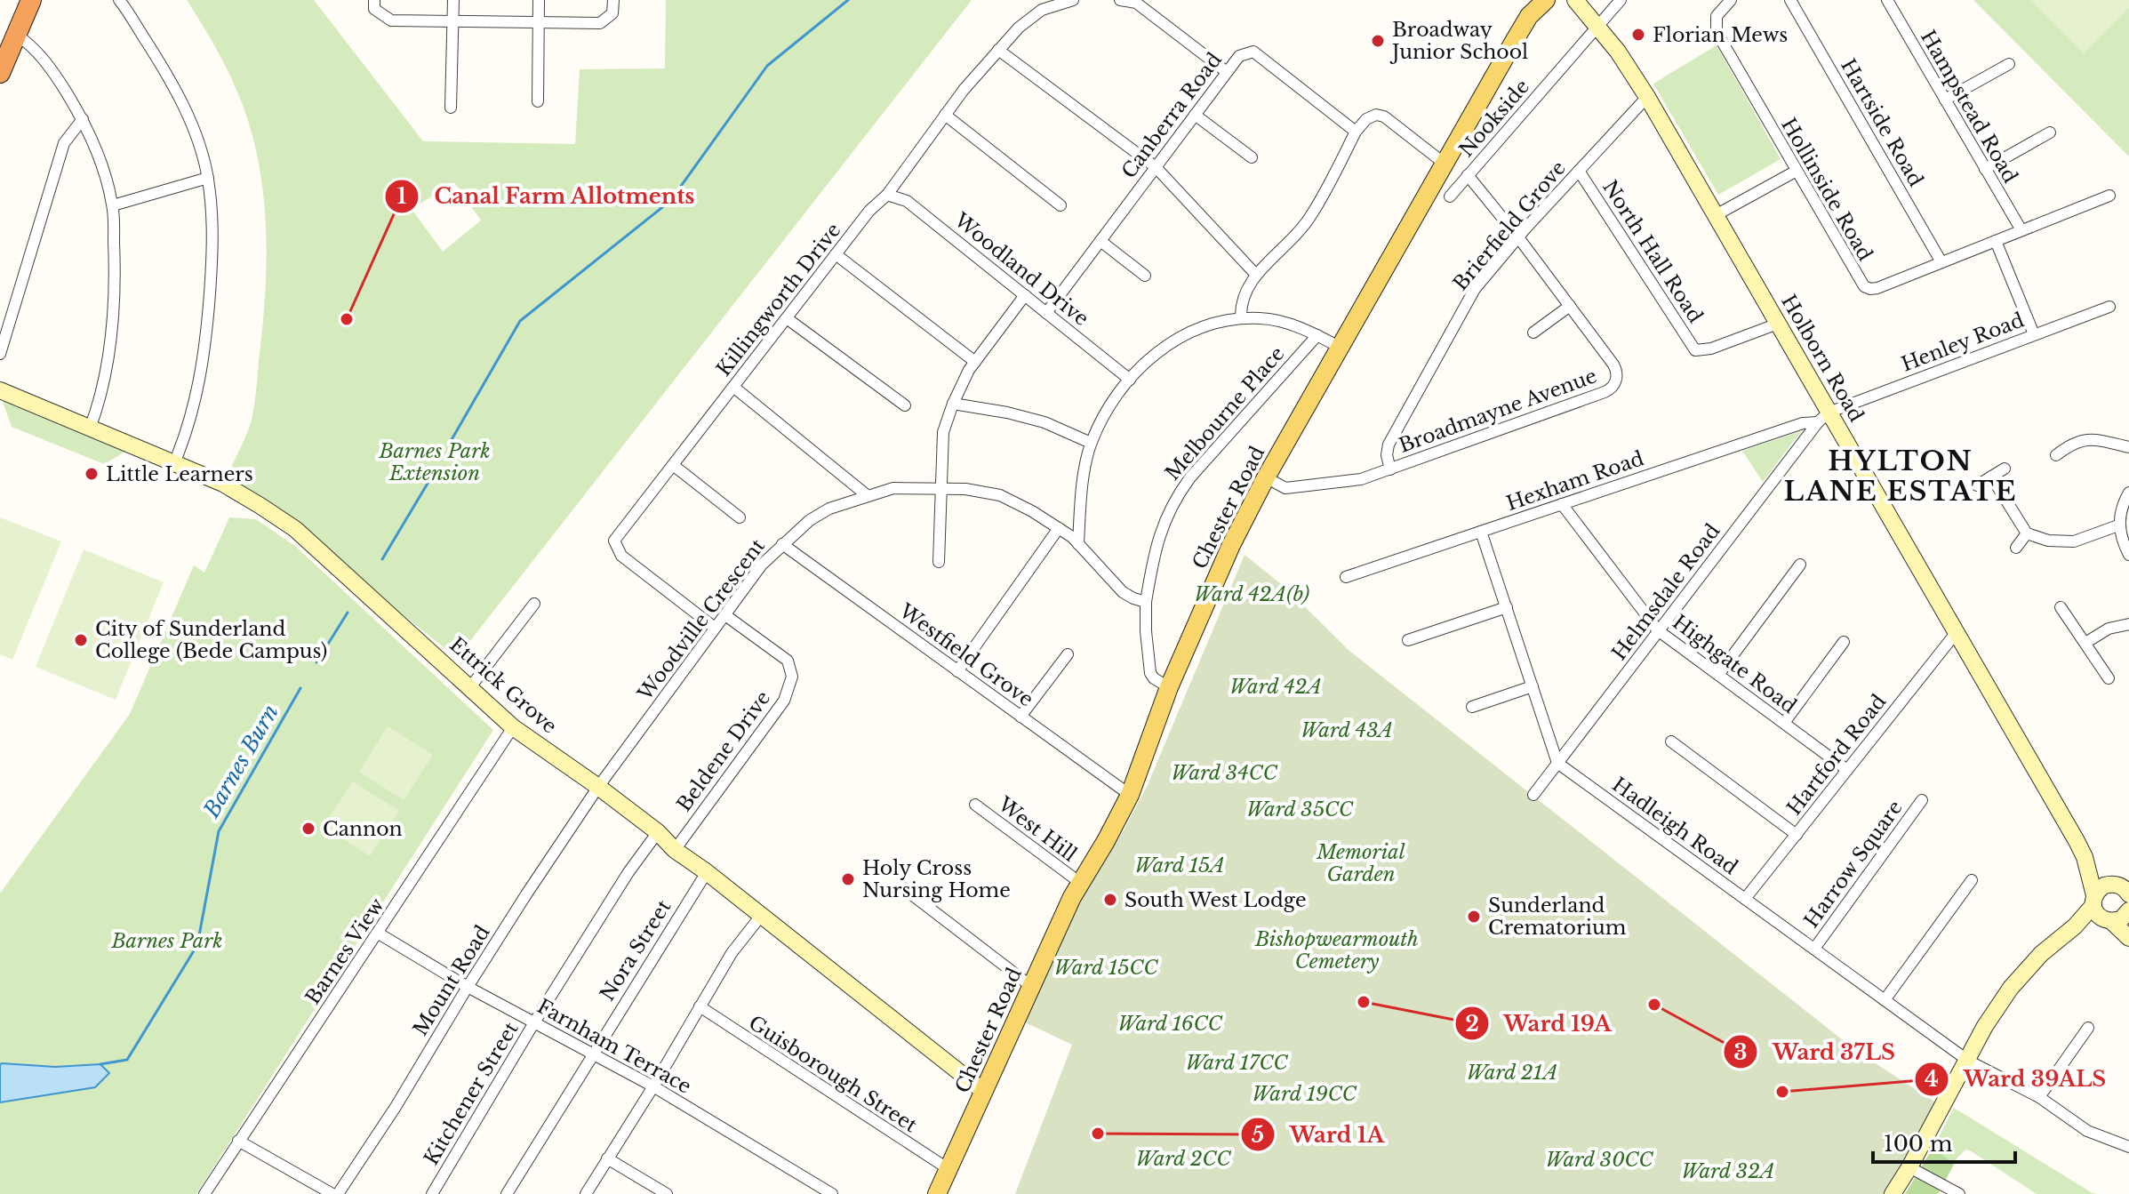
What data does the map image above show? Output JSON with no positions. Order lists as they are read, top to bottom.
{
  "streets": {
    "main road": ["Chester Road"],
    "street": [
      "Hampstead Road",
      "Canberra Road",
      "Nookside",
      "Hartside Road",
      "Hollinside Road",
      "Brierfield Grove",
      "North Hall Road",
      "Woodland Drive",
      "Killingworth Drive",
      "Henley Road",
      "Holborn Road",
      "Broadmayne Avenue",
      "Melbourne Place",
      "Hexham Road",
      "Helmsdale Road",
      "Woodville Crescent",
      "Westfield Grove",
      "Highgate Road",
      "Ettrick Grove",
      "Beldene Drive",
      "Hartford Road",
      "Hadleigh Road",
      "West Hill",
      "Harrow Square",
      "Nora Street",
      "Barnes View",
      "Mount Road",
      "Farnham Terrace",
      "Guisborough Street",
      "Kitchener Street"
    ]
  },
  "crossings": [
    ["Hampstead Road", "Hollinside Road"],
    ["Canberra Road", "Woodland Drive"],
    ["Nookside", "Holborn Road"],
    ["Nookside", "Broadmayne Avenue"],
    ["Hartside Road", "Hollinside Road"],
    ["Brierfield Grove", "North Hall Road"],
    ["Brierfield Grove", "Holborn Road"],
    ["Brierfield Grove", "Broadmayne Avenue"],
    ["North Hall Road", "Holborn Road"],
    ["Woodland Drive", "Killingworth Drive"],
    ["Killingworth Drive", "Woodville Crescent"],
    ["Henley Road", "Holborn Road"],
    ["Henley Road", "Hexham Road"],
    ["Henley Road", "Helmsdale Road"],
    ["Holborn Road", "Hexham Road"],
    ["Holborn Road", "Helmsdale Road"],
    ["Holborn Road", "Hartford Road"],
    ["Broadmayne Avenue", "Chester Road"],
    ["Melbourne Place", "Woodville Crescent"],
    ["Hexham Road", "Helmsdale Road"],
    ["Hexham Road", "Highgate Road"],
    ["Chester Road", "Westfield Grove"],
    ["Chester Road", "Ettrick Grove"],
    ["Chester Road", "West Hill"],
    ["Chester Road", "Guisborough Street"],
    ["Helmsdale Road", "Highgate Road"],
    ["Helmsdale Road", "Hadleigh Road"],
    ["Woodville Crescent", "Westfield Grove"],
    ["Woodville Crescent", "Ettrick Grove"],
    ["Woodville Crescent", "Beldene Drive"],
    ["Woodville Crescent", "Mount Road"],
    ["Highgate Road", "Hartford Road"],
    ["Ettrick Grove", "Beldene Drive"],
    ["Ettrick Grove", "Nora Street"],
    ["Ettrick Grove", "Barnes View"],
    ["Ettrick Grove", "Mount Road"],
    ["Ettrick Grove", "Kitchener Street"],
    ["Hartford Road", "Hadleigh Road"],
    ["Hadleigh Road", "Harrow Square"],
    ["Nora Street", "Farnham Terrace"],
    ["Barnes View", "Farnham Terrace"],
    ["Mount Road", "Farnham Terrace"],
    ["Farnham Terrace", "Kitchener Street"]
  ],
  "districts": ["HYLTON LANE ESTATE"],
  "water": ["Barnes Burn"],
  "parks": [
    "Barnes Park Extension",
    "Ward 42A(b)",
    "Ward 42A",
    "Ward 43A",
    "Ward 34CC",
    "Ward 35CC",
    "Memorial Garden",
    "Ward 15A",
    "Bishopwearmouth Cemetery",
    "Barnes Park",
    "Ward 15CC",
    "Ward 16CC",
    "Ward 17CC",
    "Ward 21A",
    "Ward 19CC",
    "Ward 2CC",
    "Ward 30CC",
    "Ward 32A"
  ],
  "places": [
    "Florian Mews",
    "Broadway Junior School",
    "Canal Farm Allotments",
    "Little Learners",
    "City of Sunderland College (Bede Campus)",
    "Cannon",
    "Holy Cross Nursing Home",
    "South West Lodge",
    "Sunderland Crematorium",
    "Ward 19A",
    "Ward 37LS",
    "Ward 39ALS",
    "Ward 1A"
  ],
  "scale_bar": "100 m"
}
